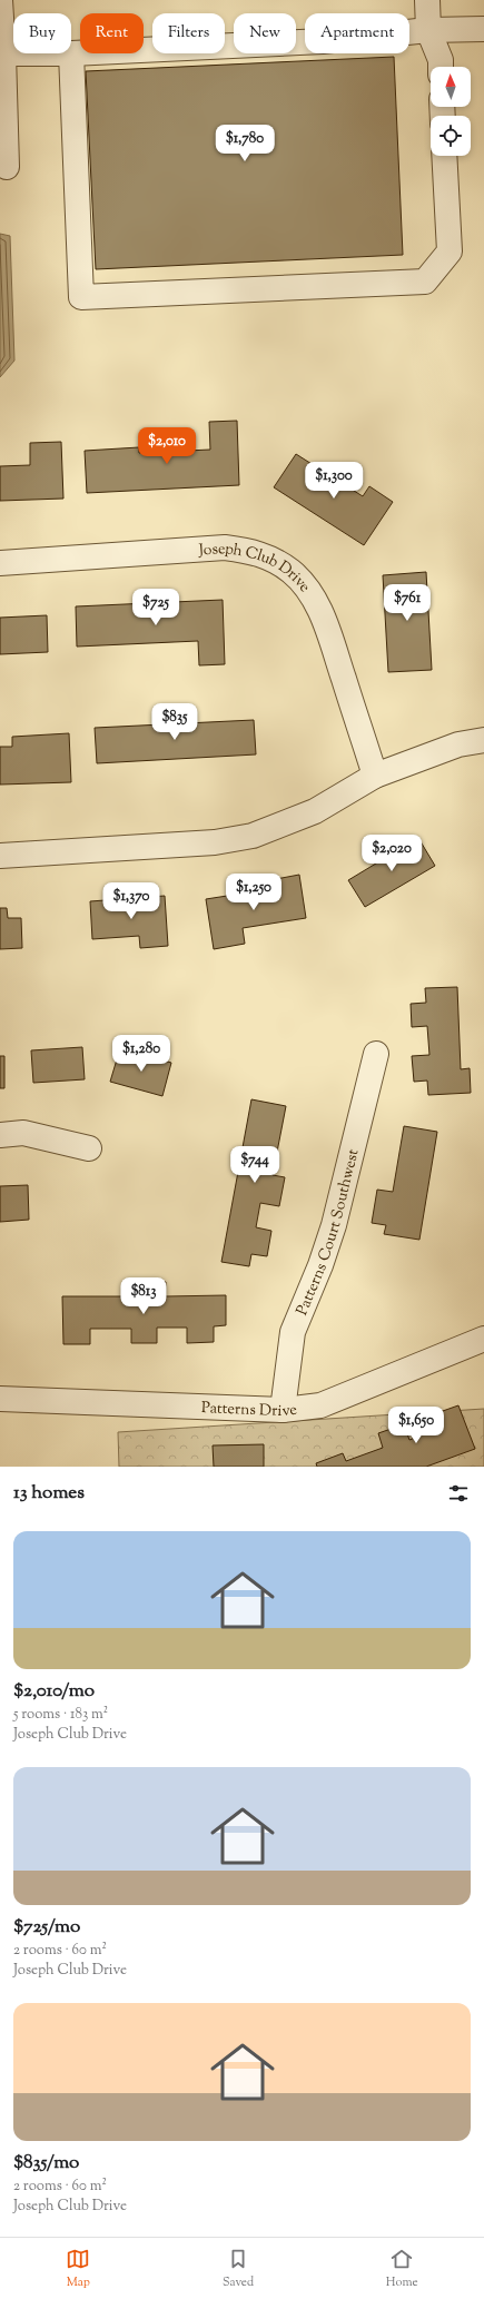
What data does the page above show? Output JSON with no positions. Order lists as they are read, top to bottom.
{
  "streets": {
    "street": ["Joseph Club Drive", "Patterns Court Southwest", "Patterns Drive"]
  },
  "crossings": [
    ["Patterns Court Southwest", "Patterns Drive"]
  ],
  "north": "top",
  "page": {
    "chip": [
      "Buy",
      "Rent",
      "Filters",
      "New",
      "Apartment"
    ],
    "price": [
      "$1,780",
      "$2,010",
      "$1,300",
      "$761",
      "$725",
      "$835",
      "$2,020",
      "$1,250",
      "$1,370",
      "$1,280",
      "$744",
      "$813",
      "$1,650"
    ],
    "heading": "13 homes",
    "list": [
      {
        "name": "$2,010/mo",
        "note": "5 rooms · 183 m² · Joseph Club Drive"
      },
      {
        "name": "$725/mo",
        "note": "2 rooms · 60 m² · Joseph Club Drive"
      },
      {
        "name": "$835/mo",
        "note": "2 rooms · 60 m² · Joseph Club Drive"
      }
    ],
    "tabs": ["Map", "Saved", "Home"]
  }
}
